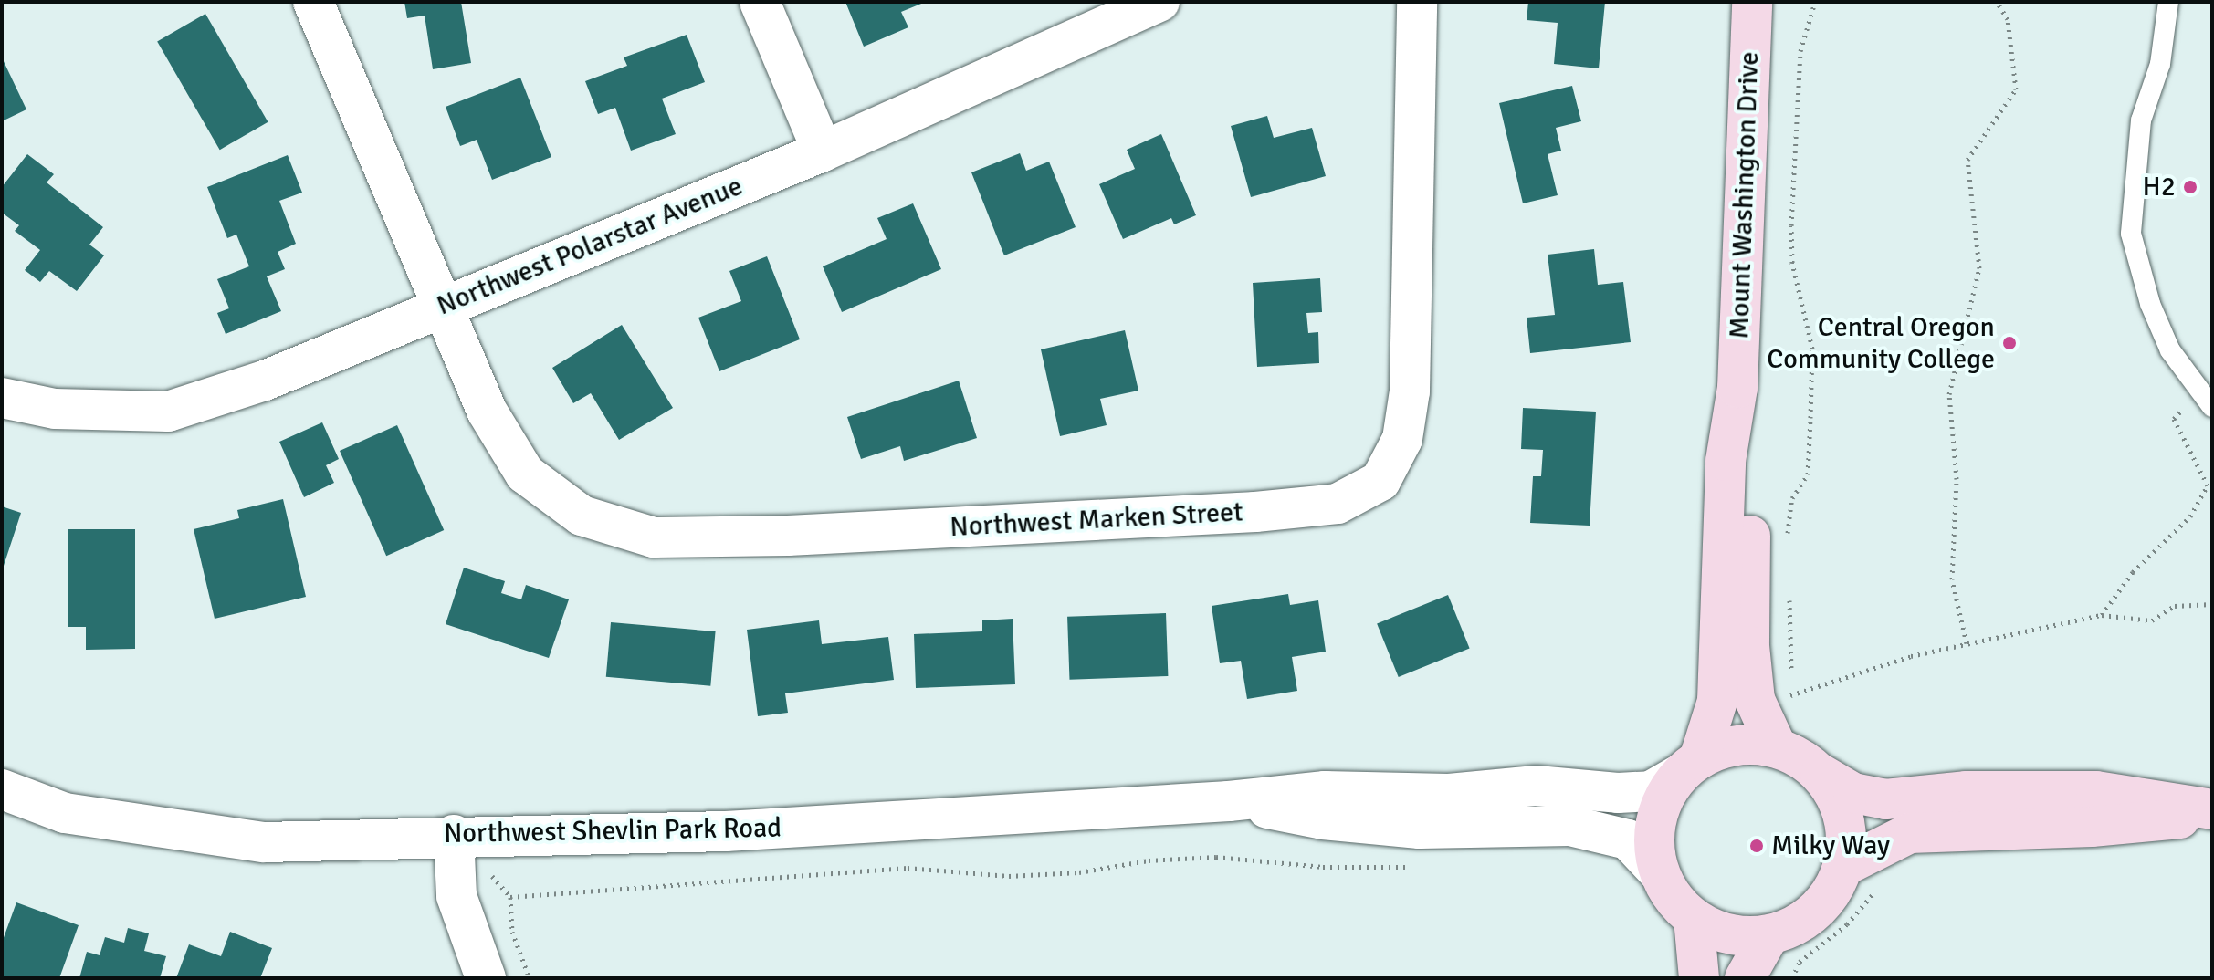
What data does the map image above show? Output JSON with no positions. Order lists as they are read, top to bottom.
{
  "streets": {
    "main road": ["Mount Washington Drive"],
    "street": ["Northwest Polarstar Avenue", "Northwest Marken Street", "Northwest Shevlin Park Road"]
  },
  "crossings": [
    ["Mount Washington Drive", "Northwest Shevlin Park Road"],
    ["Northwest Polarstar Avenue", "Northwest Marken Street"]
  ],
  "places": ["H2", "Central Oregon Community College", "Milky Way"]
}
